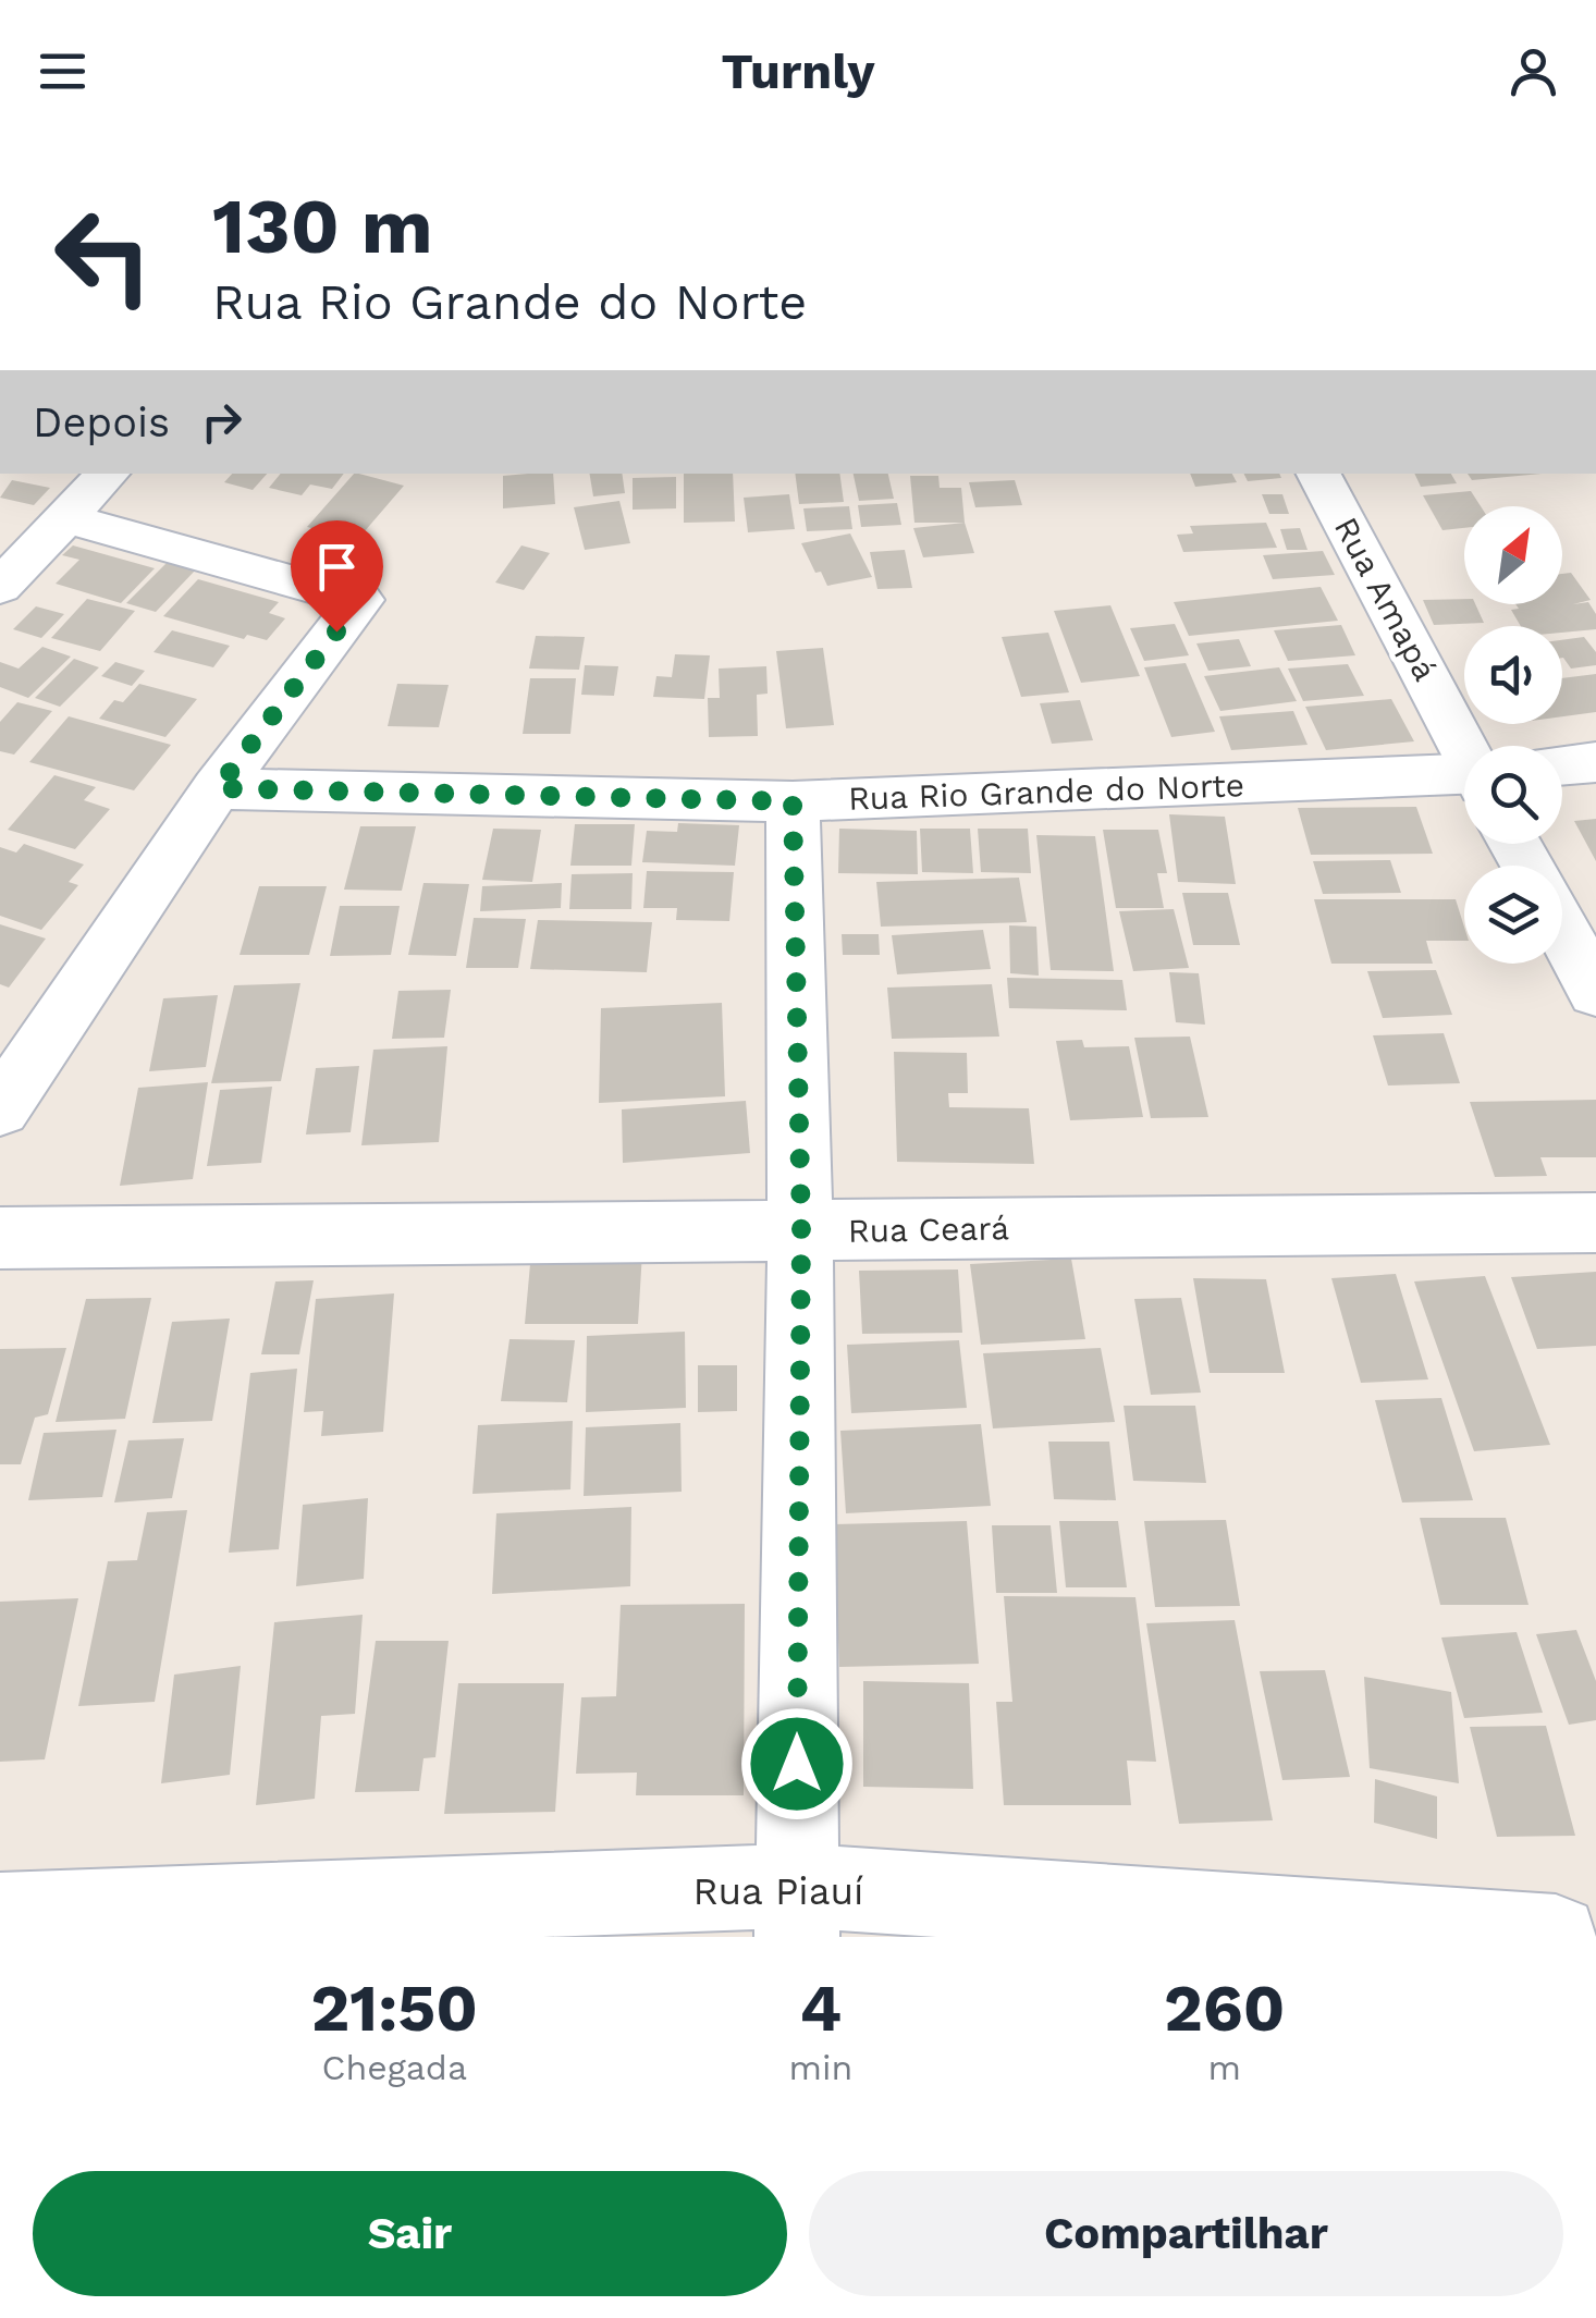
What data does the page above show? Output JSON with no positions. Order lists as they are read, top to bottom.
{
  "streets": {
    "street": [
      "Rua Amapá",
      "Rua Rio Grande do Norte",
      "Rua Ceará",
      "Rua Piauí"
    ]
  },
  "north": "top right",
  "page": {
    "header": "Turnly",
    "turn": ["130 m", "Rua Rio Grande do Norte"],
    "then": "Depois",
    "eta": [
      "21:50",
      "Chegada",
      "4",
      "min",
      "260",
      "m"
    ],
    "buttons": ["Sair", "Compartilhar"]
  }
}
